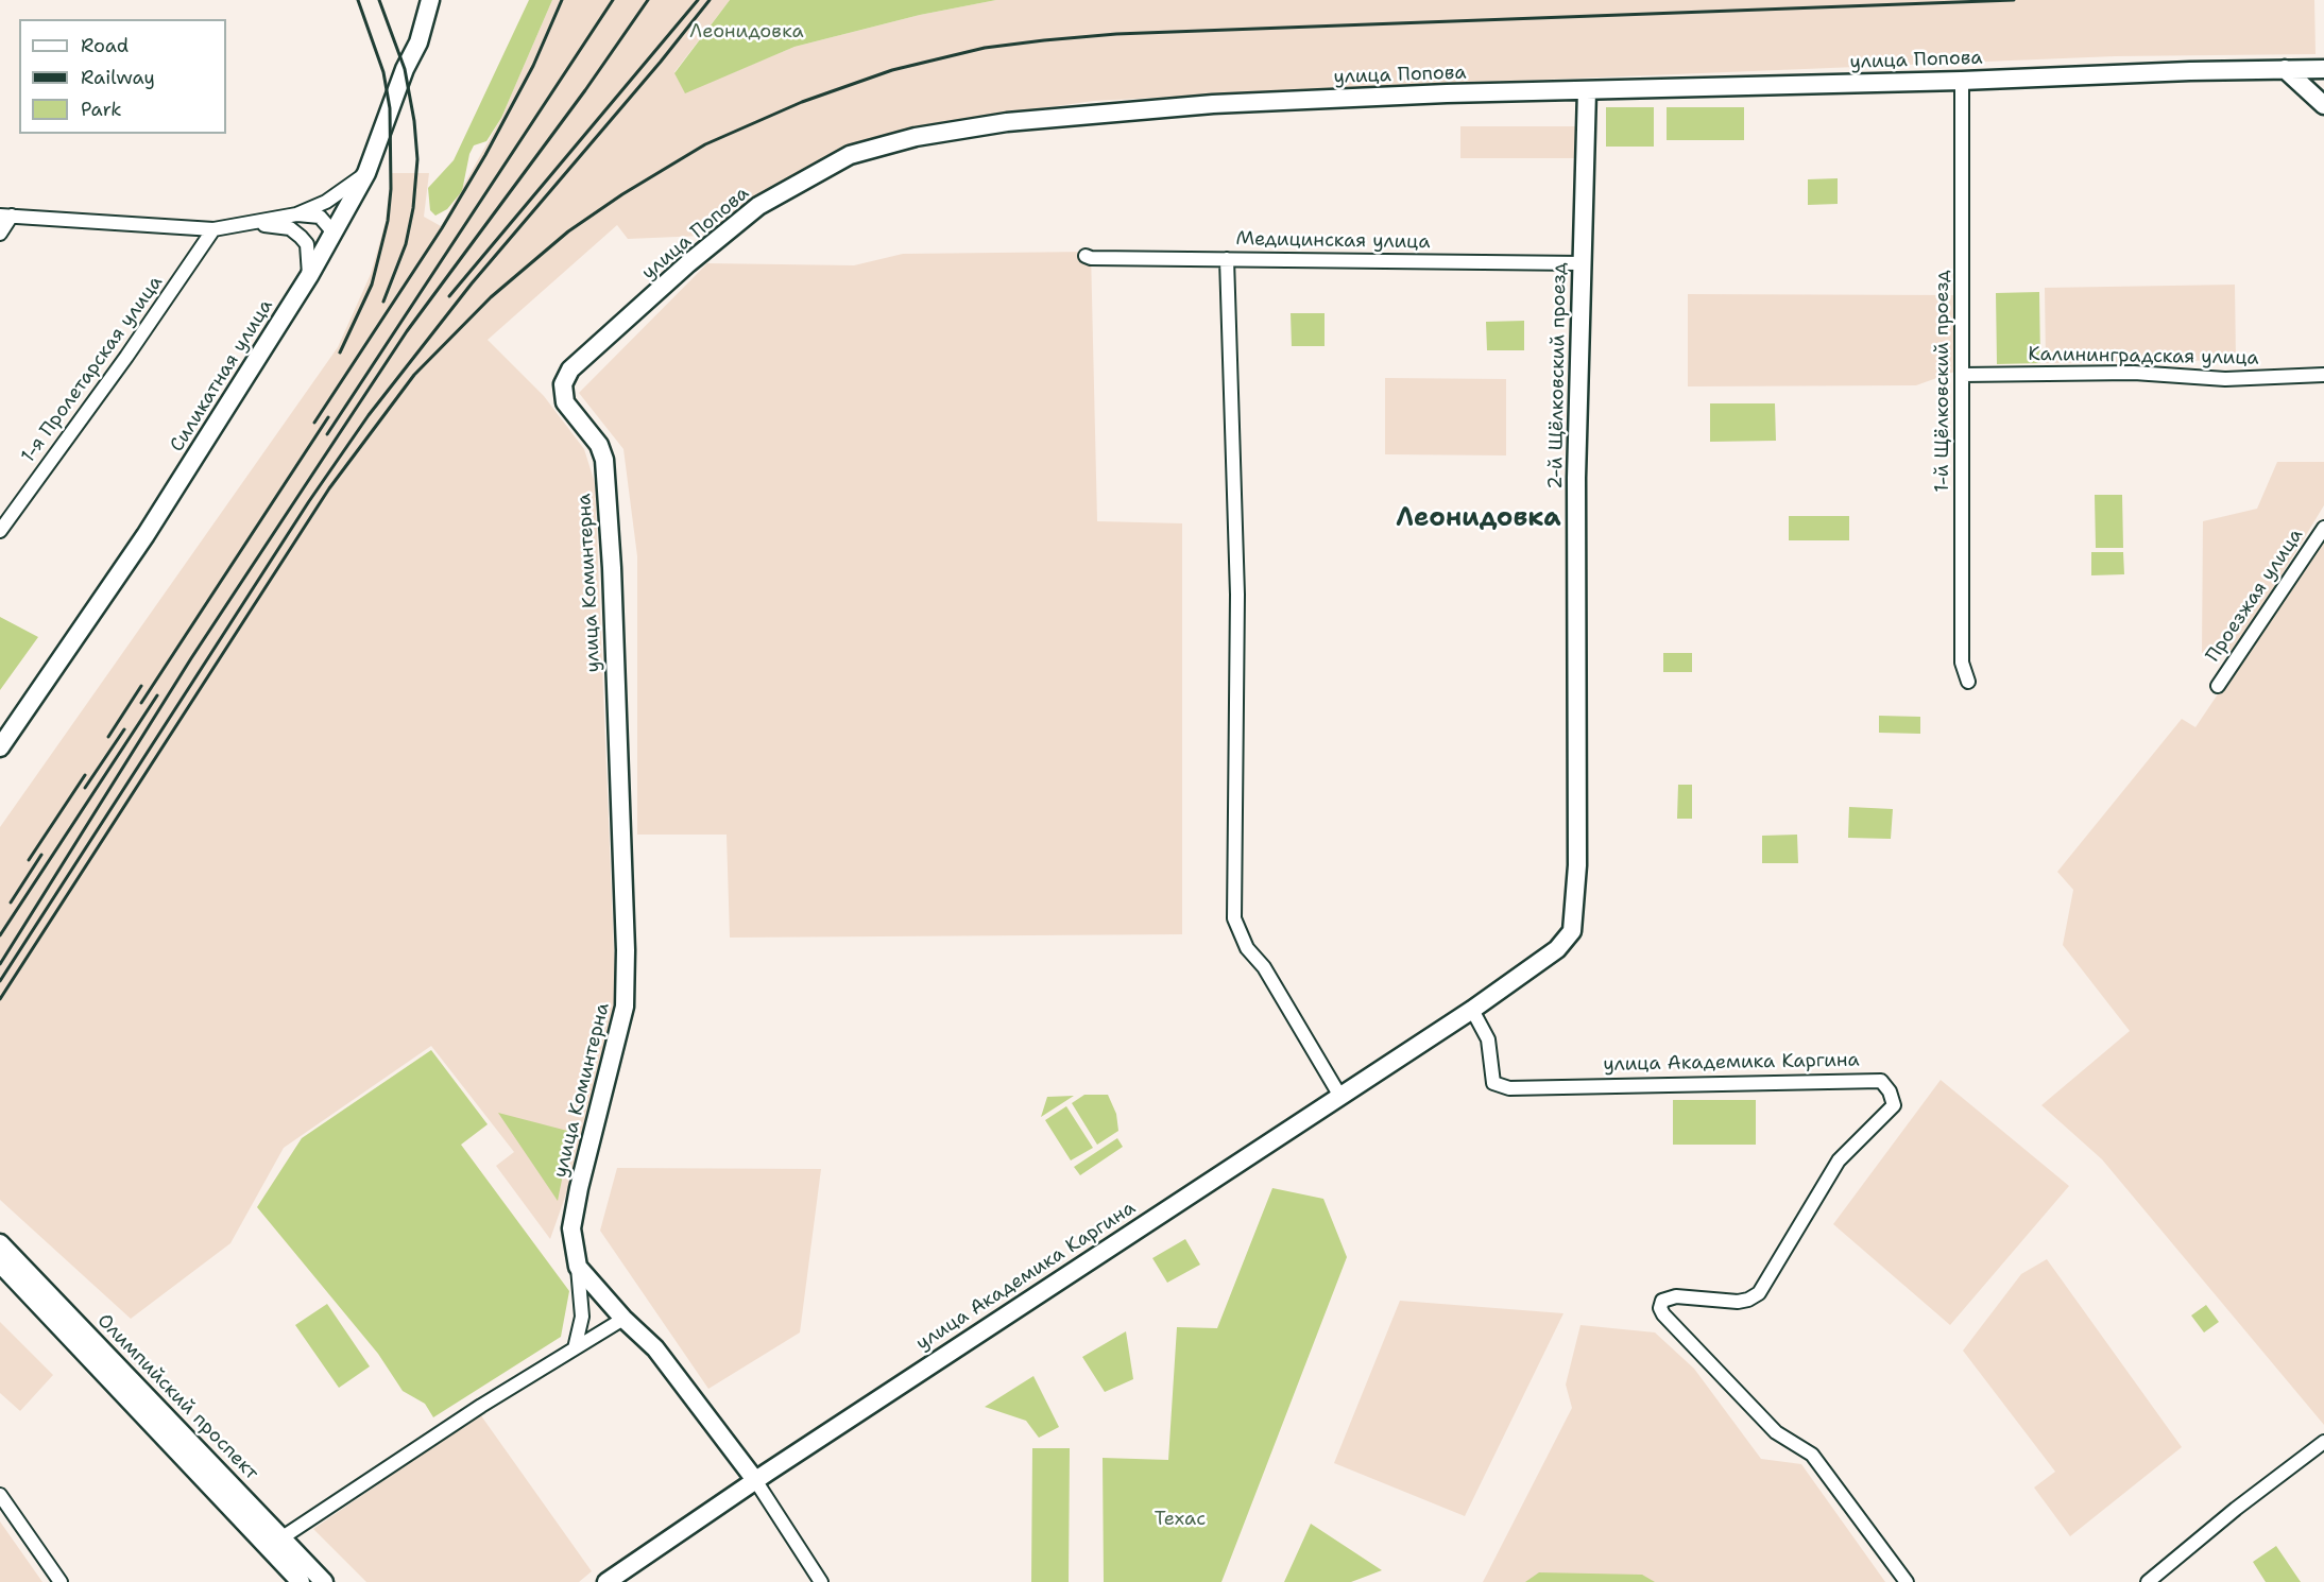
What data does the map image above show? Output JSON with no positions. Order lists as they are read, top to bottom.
{
  "streets": {
    "street": [
      "улица Попова",
      "Медицинская улица",
      "Калининградская улица",
      "1-я Пролетарская улица",
      "Силикатная улица",
      "2-й Щёлковский проезд",
      "1-й Щёлковский проезд",
      "улица Коминтерна",
      "Проезжая улица",
      "улица Академика Каргина",
      "Олимпийский проспект"
    ]
  },
  "crossings": [
    ["улица Попова", "2-й Щёлковский проезд"],
    ["улица Попова", "1-й Щёлковский проезд"],
    ["улица Попова", "улица Коминтерна"],
    ["Медицинская улица", "2-й Щёлковский проезд"],
    ["Калининградская улица", "1-й Щёлковский проезд"],
    ["2-й Щёлковский проезд", "улица Академика Каргина"]
  ],
  "districts": ["Леонидовка"],
  "parks": ["Леонидовка", "Техас"],
  "legend": ["Road", "Railway", "Park"]
}
